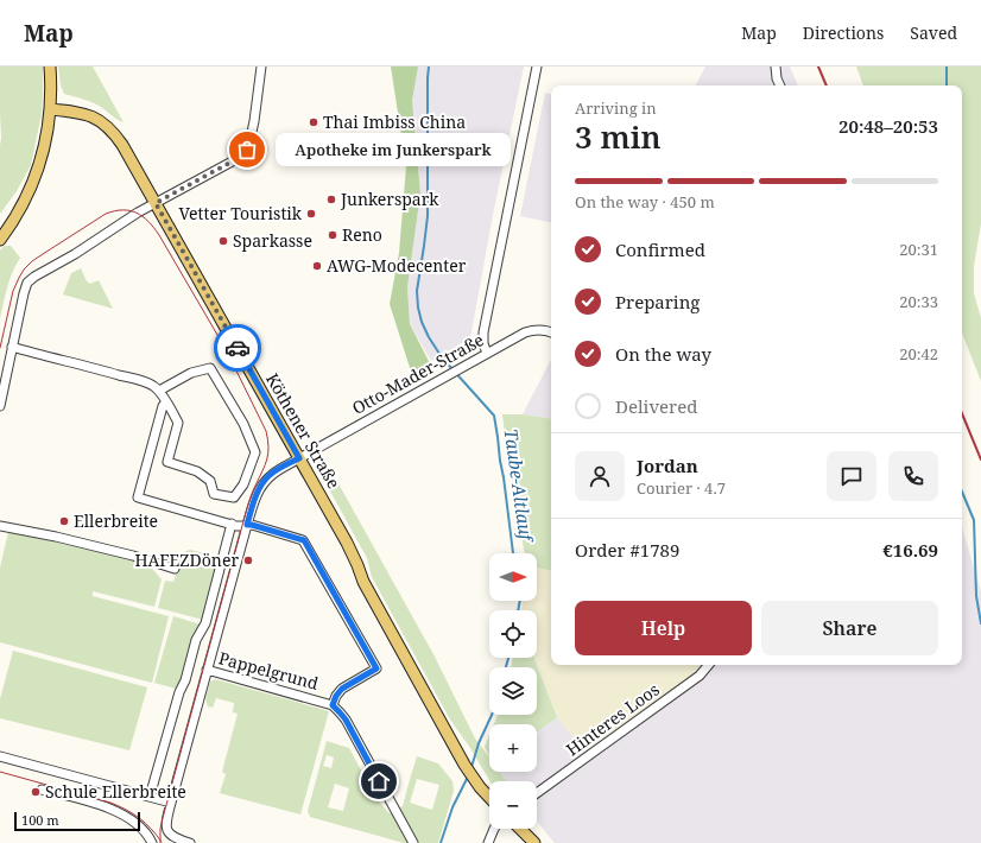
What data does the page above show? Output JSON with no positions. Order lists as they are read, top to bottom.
{
  "streets": {
    "main road": ["Köthener Straße"],
    "street": ["Otto-Mader-Straße", "Pappelgrund", "Hinteres Loos"]
  },
  "crossings": [
    ["Otto-Mader-Straße", "Köthener Straße"]
  ],
  "water": ["Taube-Altlauf"],
  "places": [
    "Thai Imbiss China",
    "Apotheke im Junkerspark",
    "Junkerspark",
    "Vetter Touristik",
    "Reno",
    "Sparkasse",
    "AWG-Modecenter",
    "Ellerbreite",
    "HAFEZDöner",
    "Schule Ellerbreite"
  ],
  "scale_bar": "100 m",
  "north": "right",
  "page": {
    "header": "Map",
    "nav": ["Map", "Directions", "Saved"],
    "heading": ["3 min", "Arriving in", "20:48–20:53"],
    "panel": [
      "Jordan",
      "Courier · 4.7",
      "Order #1789",
      "€16.69"
    ],
    "bubble": "Apotheke im Junkerspark",
    "bar": "On the way · 450 m",
    "list": [
      ["Confirmed", "20:31"],
      ["Preparing", "20:33"],
      ["On the way", "20:42"],
      "Delivered"
    ],
    "map_buttons": ["+", "−"],
    "buttons": ["Help", "Share"],
    "scale": "100 m"
  }
}
